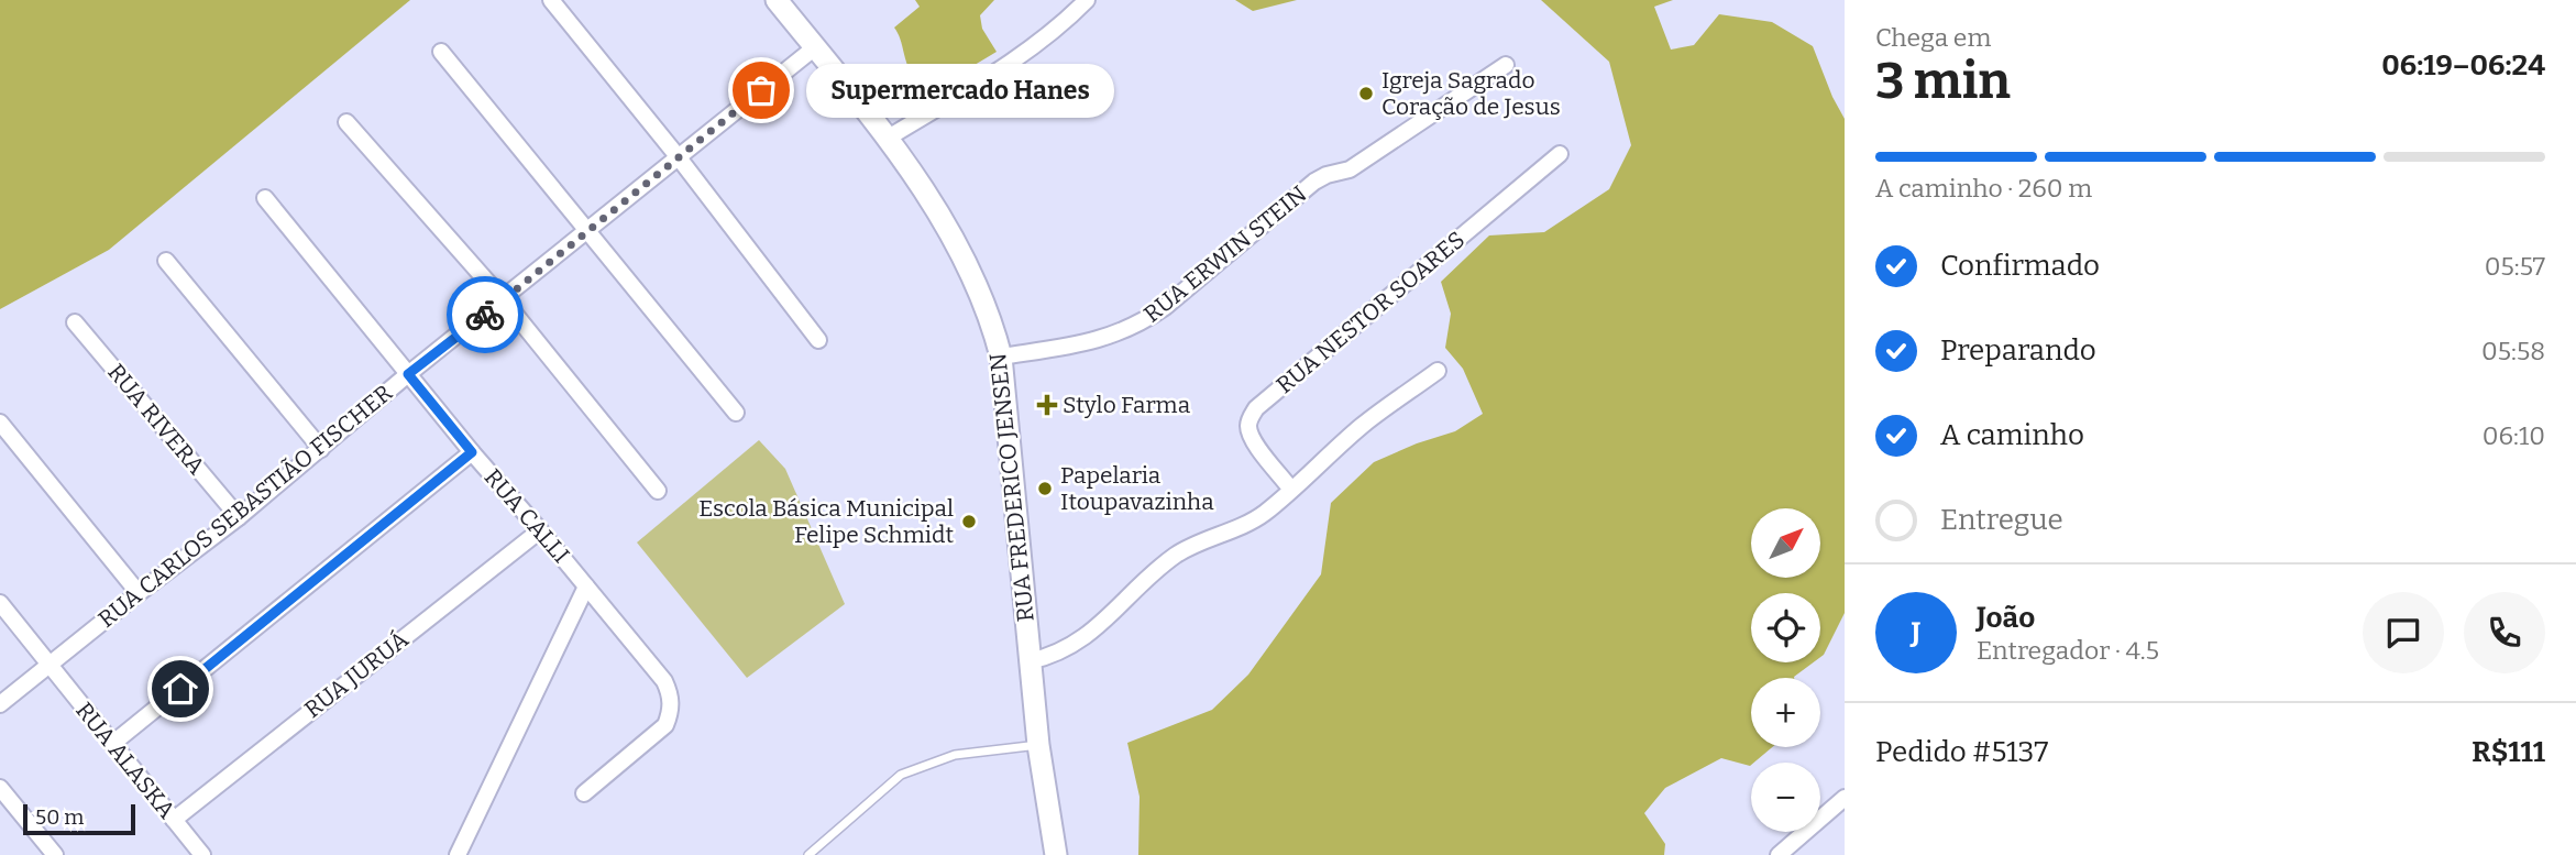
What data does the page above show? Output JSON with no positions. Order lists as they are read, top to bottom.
{
  "streets": {
    "main road": ["RUA FREDERICO JENSEN"],
    "street": [
      "RUA ERWIN STEIN",
      "RUA NESTOR SOARES",
      "RUA RIVERA",
      "RUA CARLOS SEBASTIÃO FISCHER",
      "RUA CALLI",
      "RUA JURUÁ",
      "RUA ALASKA"
    ]
  },
  "crossings": [
    ["RUA ERWIN STEIN", "RUA FREDERICO JENSEN"],
    ["RUA RIVERA", "RUA CARLOS SEBASTIÃO FISCHER"],
    ["RUA FREDERICO JENSEN", "RUA CARLOS SEBASTIÃO FISCHER"],
    ["RUA CARLOS SEBASTIÃO FISCHER", "RUA CALLI"],
    ["RUA CARLOS SEBASTIÃO FISCHER", "RUA ALASKA"],
    ["RUA CALLI", "RUA JURUÁ"],
    ["RUA JURUÁ", "RUA ALASKA"]
  ],
  "places": {
    "other": [
      "Supermercado Hanes",
      "Igreja Sagrado Coração de Jesus",
      "Papelaria Itoupavazinha",
      "Escola Básica Municipal Felipe Schmidt"
    ],
    "health": ["Stylo Farma"]
  },
  "scale_bar": "50 m",
  "north": "top right",
  "page": {
    "heading": ["3 min", "Chega em", "06:19–06:24"],
    "panel": [
      "João",
      "Entregador · 4.5",
      "Pedido #5137",
      "R$111"
    ],
    "bubble": "Supermercado Hanes",
    "bar": "A caminho · 260 m",
    "list": [
      ["Confirmado", "05:57"],
      ["Preparando", "05:58"],
      ["A caminho", "06:10"],
      "Entregue"
    ],
    "map_buttons": ["+", "−"],
    "round": "J",
    "scale": "50 m"
  }
}
